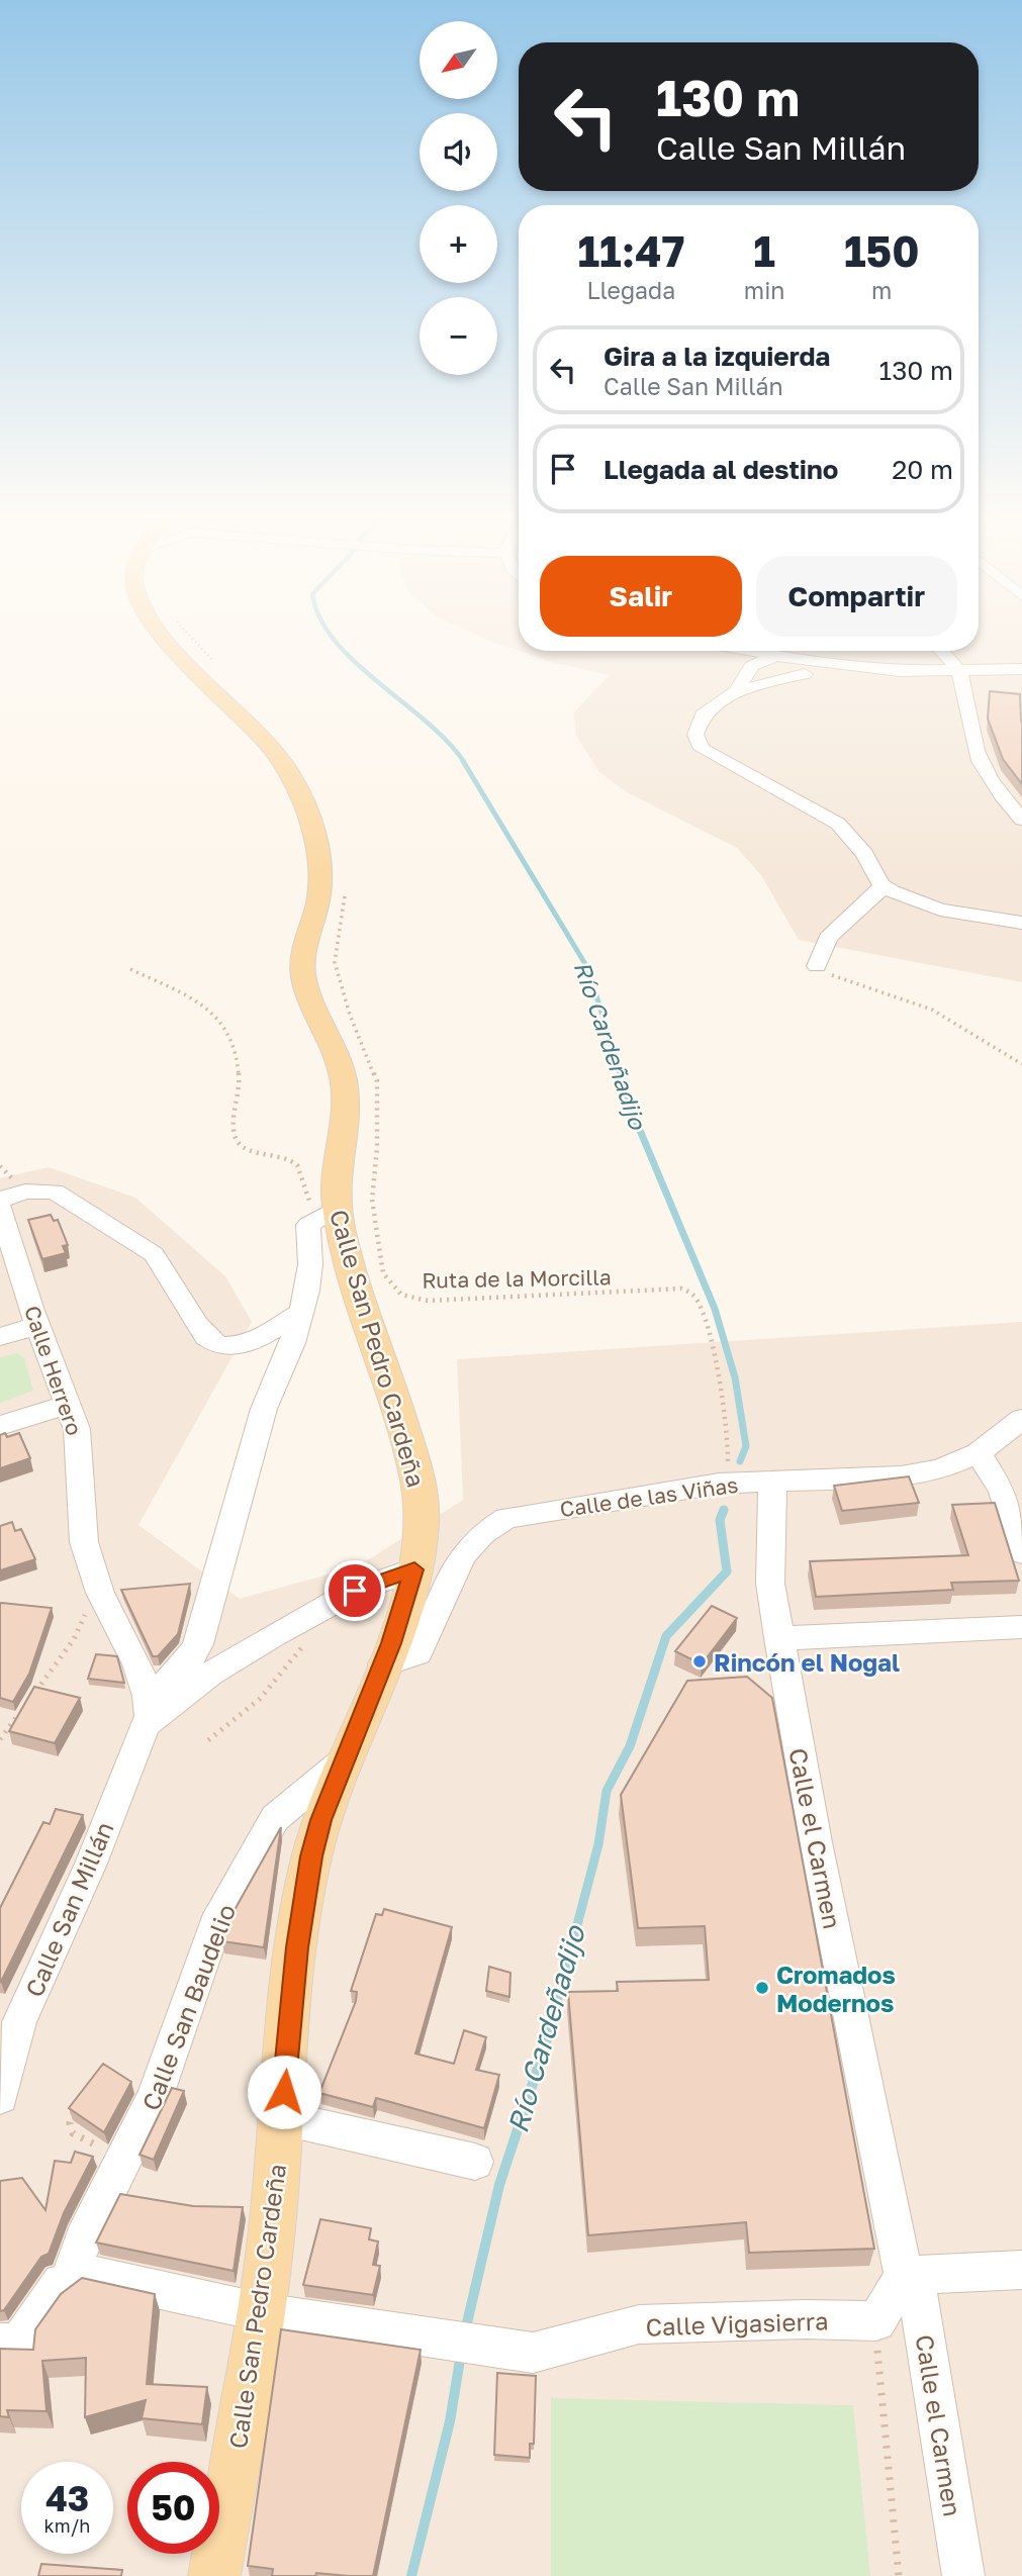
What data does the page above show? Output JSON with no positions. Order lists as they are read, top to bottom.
{
  "streets": {
    "main road": ["Calle San Pedro Cardeña"],
    "street": [
      "Calle Herrero",
      "Calle de las Viñas",
      "Calle el Carmen",
      "Calle San Millán",
      "Calle San Baudelio",
      "Calle Vigasierra"
    ],
    "path": ["Ruta de la Morcilla"]
  },
  "crossings": [
    ["Ruta de la Morcilla", "Calle de las Viñas"],
    ["Calle San Pedro Cardeña", "Calle de las Viñas"],
    ["Calle San Pedro Cardeña", "Calle San Baudelio"],
    ["Calle San Pedro Cardeña", "Calle Vigasierra"],
    ["Calle de las Viñas", "Calle el Carmen"]
  ],
  "water": ["Río Cardeñadijo"],
  "places": ["Rincón el Nogal", "Cromados Modernos"],
  "north": "bottom left",
  "page": {
    "map_buttons": ["+", "−"],
    "turn": ["130 m", "Calle San Millán"],
    "eta": [
      "11:47",
      "Llegada",
      "1",
      "min",
      "150",
      "m"
    ],
    "list": [
      {
        "name": "Gira a la izquierda",
        "note": "Calle San Millán",
        "value": "130 m"
      },
      {
        "name": "Llegada al destino",
        "value": "20 m"
      }
    ],
    "buttons": ["Salir", "Compartir"],
    "speed": "43 km/h",
    "limit": "50"
  }
}
